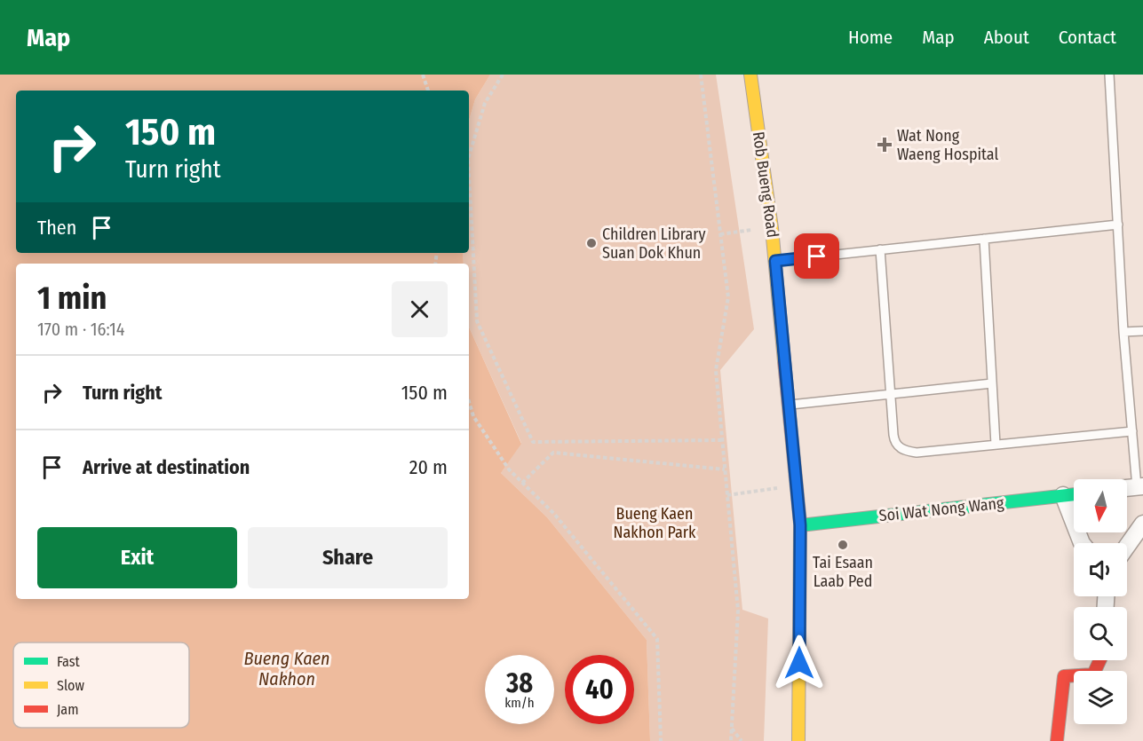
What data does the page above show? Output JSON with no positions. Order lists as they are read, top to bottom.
{
  "streets": {
    "street": ["Rob Bueng Road", "Soi Wat Nong Wang"]
  },
  "crossings": [
    ["Rob Bueng Road", "Soi Wat Nong Wang"]
  ],
  "water": ["Bueng Kaen Nakhon"],
  "parks": ["Bueng Kaen Nakhon Park"],
  "places": {
    "health": ["Wat Nong Waeng Hospital"],
    "other": ["Children Library Suan Dok Khun", "Tai Esaan Laab Ped"]
  },
  "legend": ["Fast", "Slow", "Jam"],
  "north": "bottom",
  "page": {
    "header": "Map",
    "nav": [
      "Home",
      "Map",
      "About",
      "Contact"
    ],
    "turn": ["150 m", "Turn right"],
    "then": "Then",
    "heading": ["1 min", "170 m · 16:14"],
    "list": [
      {
        "name": "Turn right",
        "value": "150 m"
      },
      {
        "name": "Arrive at destination",
        "value": "20 m"
      }
    ],
    "buttons": ["Exit", "Share"],
    "speed": "38 km/h",
    "limit": "40"
  }
}
